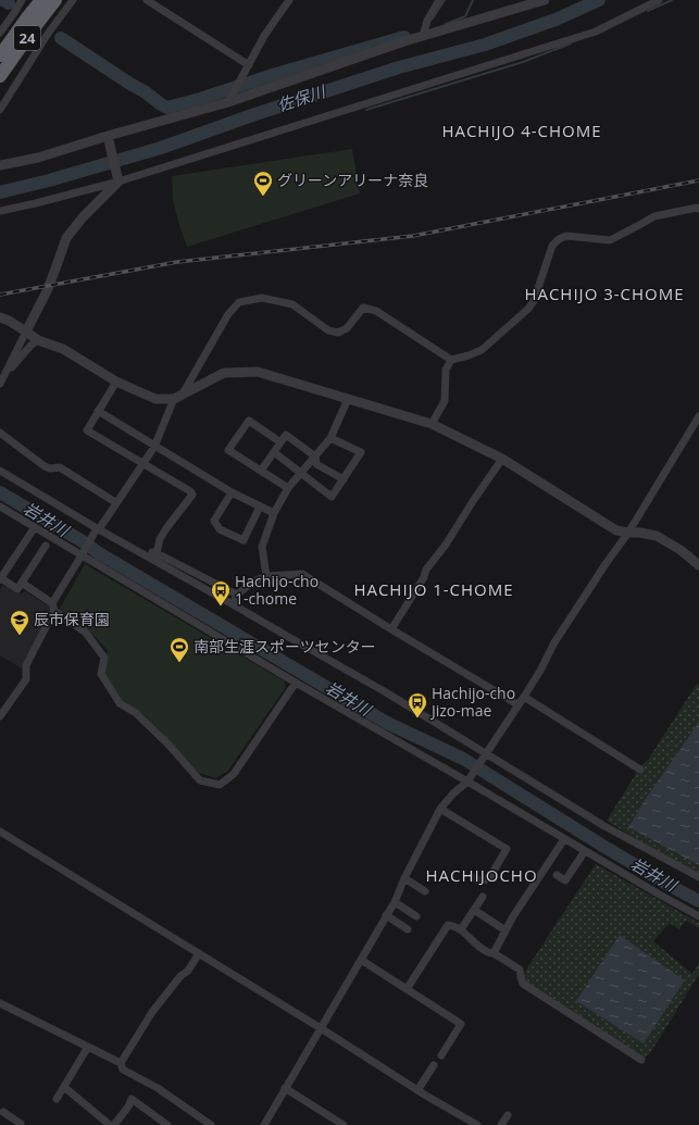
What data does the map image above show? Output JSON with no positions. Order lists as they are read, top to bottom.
{
  "streets": {
    "highway": ["24"]
  },
  "districts": [
    "HACHIJO 4-CHOME",
    "HACHIJO 3-CHOME",
    "HACHIJO 1-CHOME",
    "HACHIJOCHO"
  ],
  "water": ["佐保川", "岩井川"],
  "places": {
    "sports": ["グリーンアリーナ奈良", "南部生涯スポーツセンター"],
    "bus stop": ["Hachijo-cho 1-chome", "Hachijo-cho Jizo-mae"],
    "school or university": ["辰市保育園"]
  }
}
